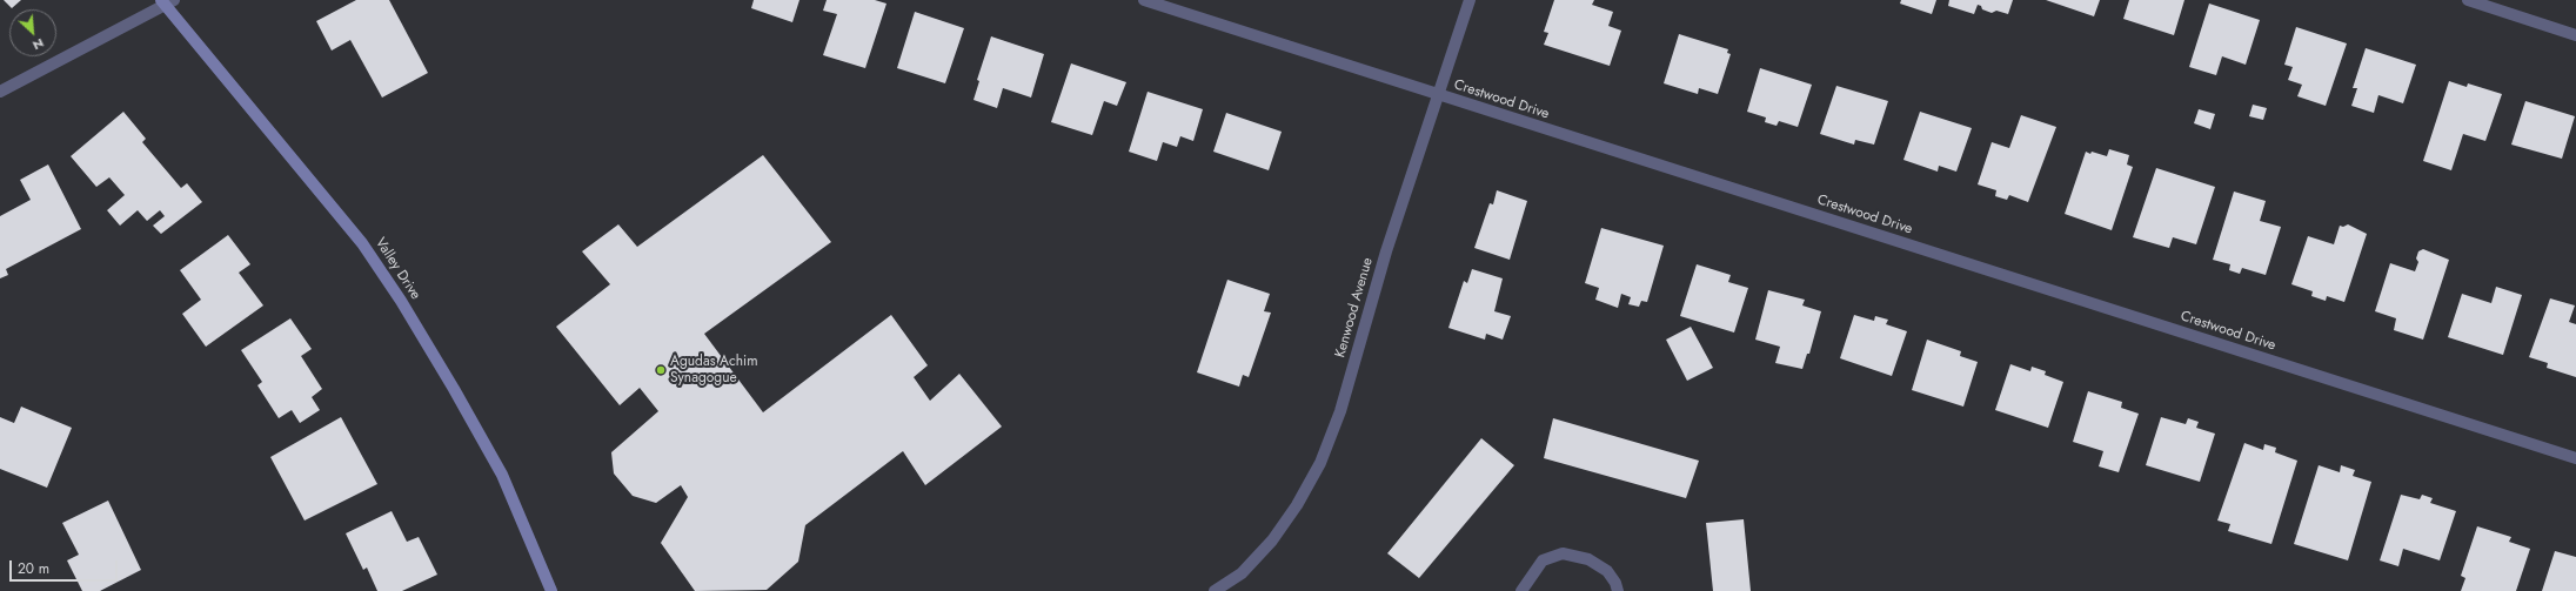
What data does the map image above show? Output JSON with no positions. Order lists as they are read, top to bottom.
{
  "streets": {
    "street": ["Crestwood Drive", "Valley Drive", "Kenwood Avenue"]
  },
  "crossings": [
    ["Crestwood Drive", "Kenwood Avenue"]
  ],
  "places": ["Agudas Achim Synagogue"],
  "scale_bar": "20 m",
  "north": "bottom right"
}
